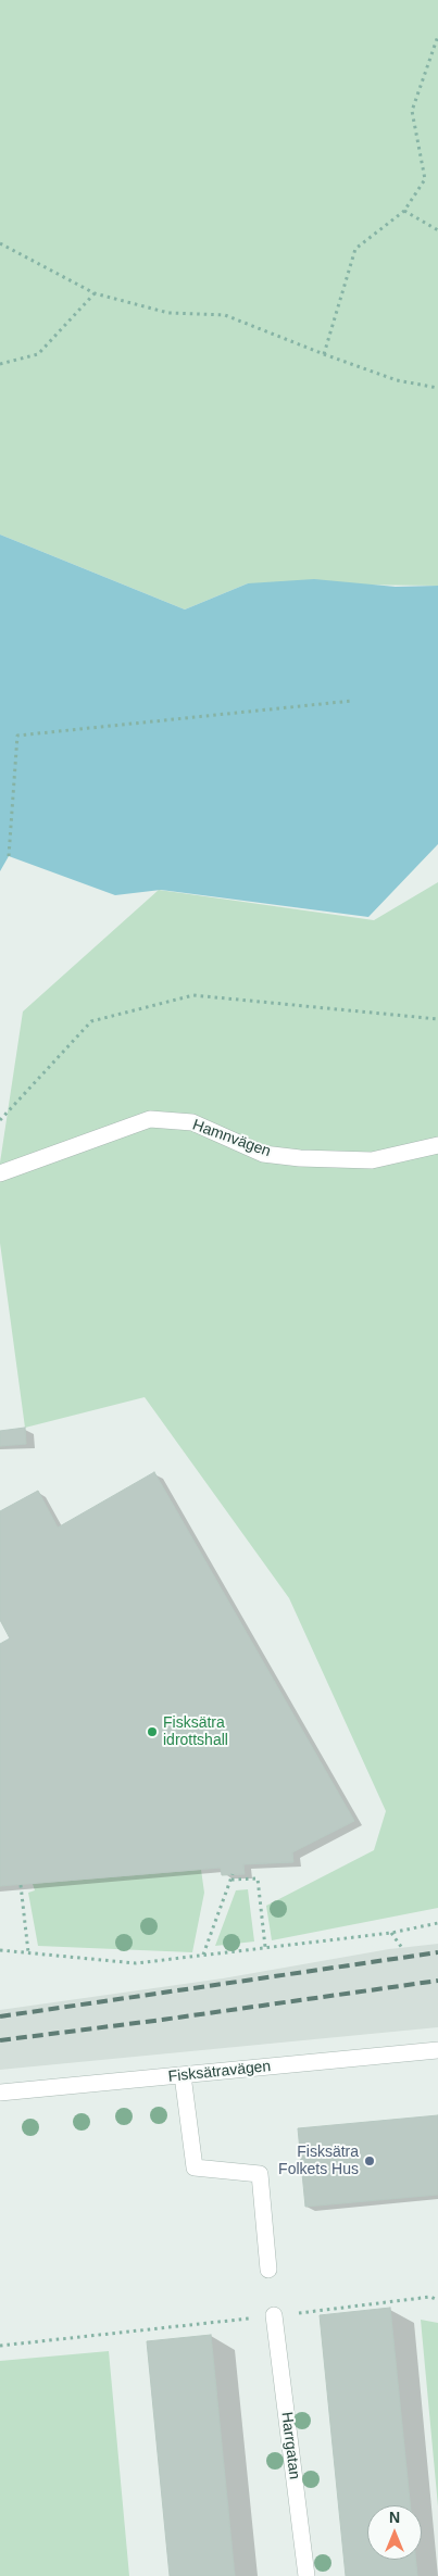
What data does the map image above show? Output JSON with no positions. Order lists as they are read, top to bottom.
{
  "streets": {
    "street": ["Hamnvägen", "Fisksätravägen", "Harrgatan"]
  },
  "places": ["Fisksätra idrottshall", "Fisksätra Folkets Hus"],
  "north": "top"
}
